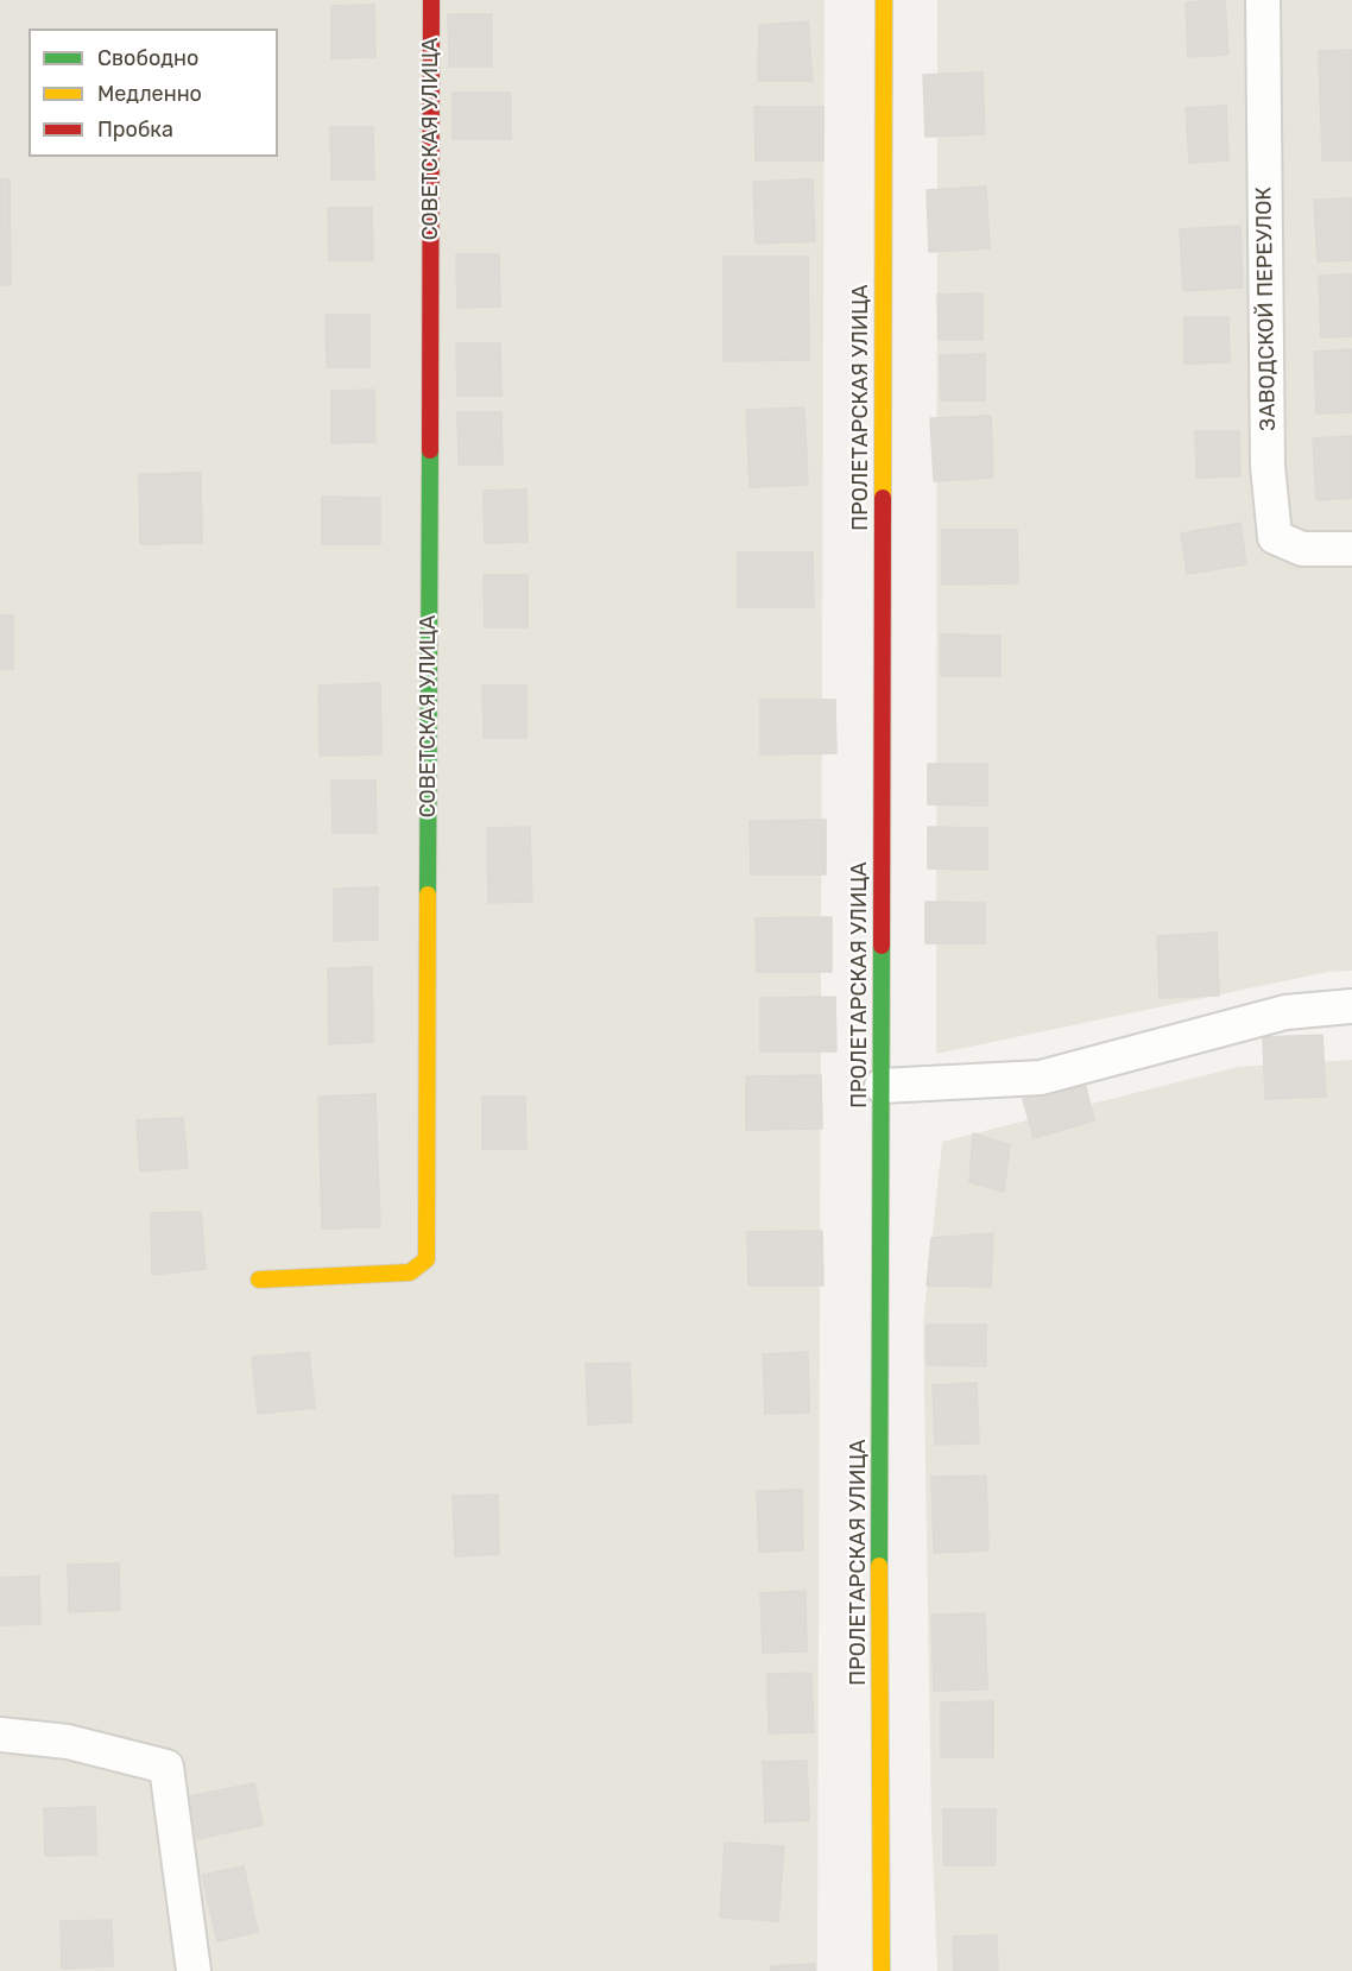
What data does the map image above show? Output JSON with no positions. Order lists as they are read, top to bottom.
{
  "streets": {
    "street": ["СОВЕТСКАЯ УЛИЦА", "ЗАВОДСКОЙ ПЕРЕУЛОК", "ПРОЛЕТАРСКАЯ УЛИЦА"]
  },
  "legend": ["Свободно", "Медленно", "Пробка"]
}
